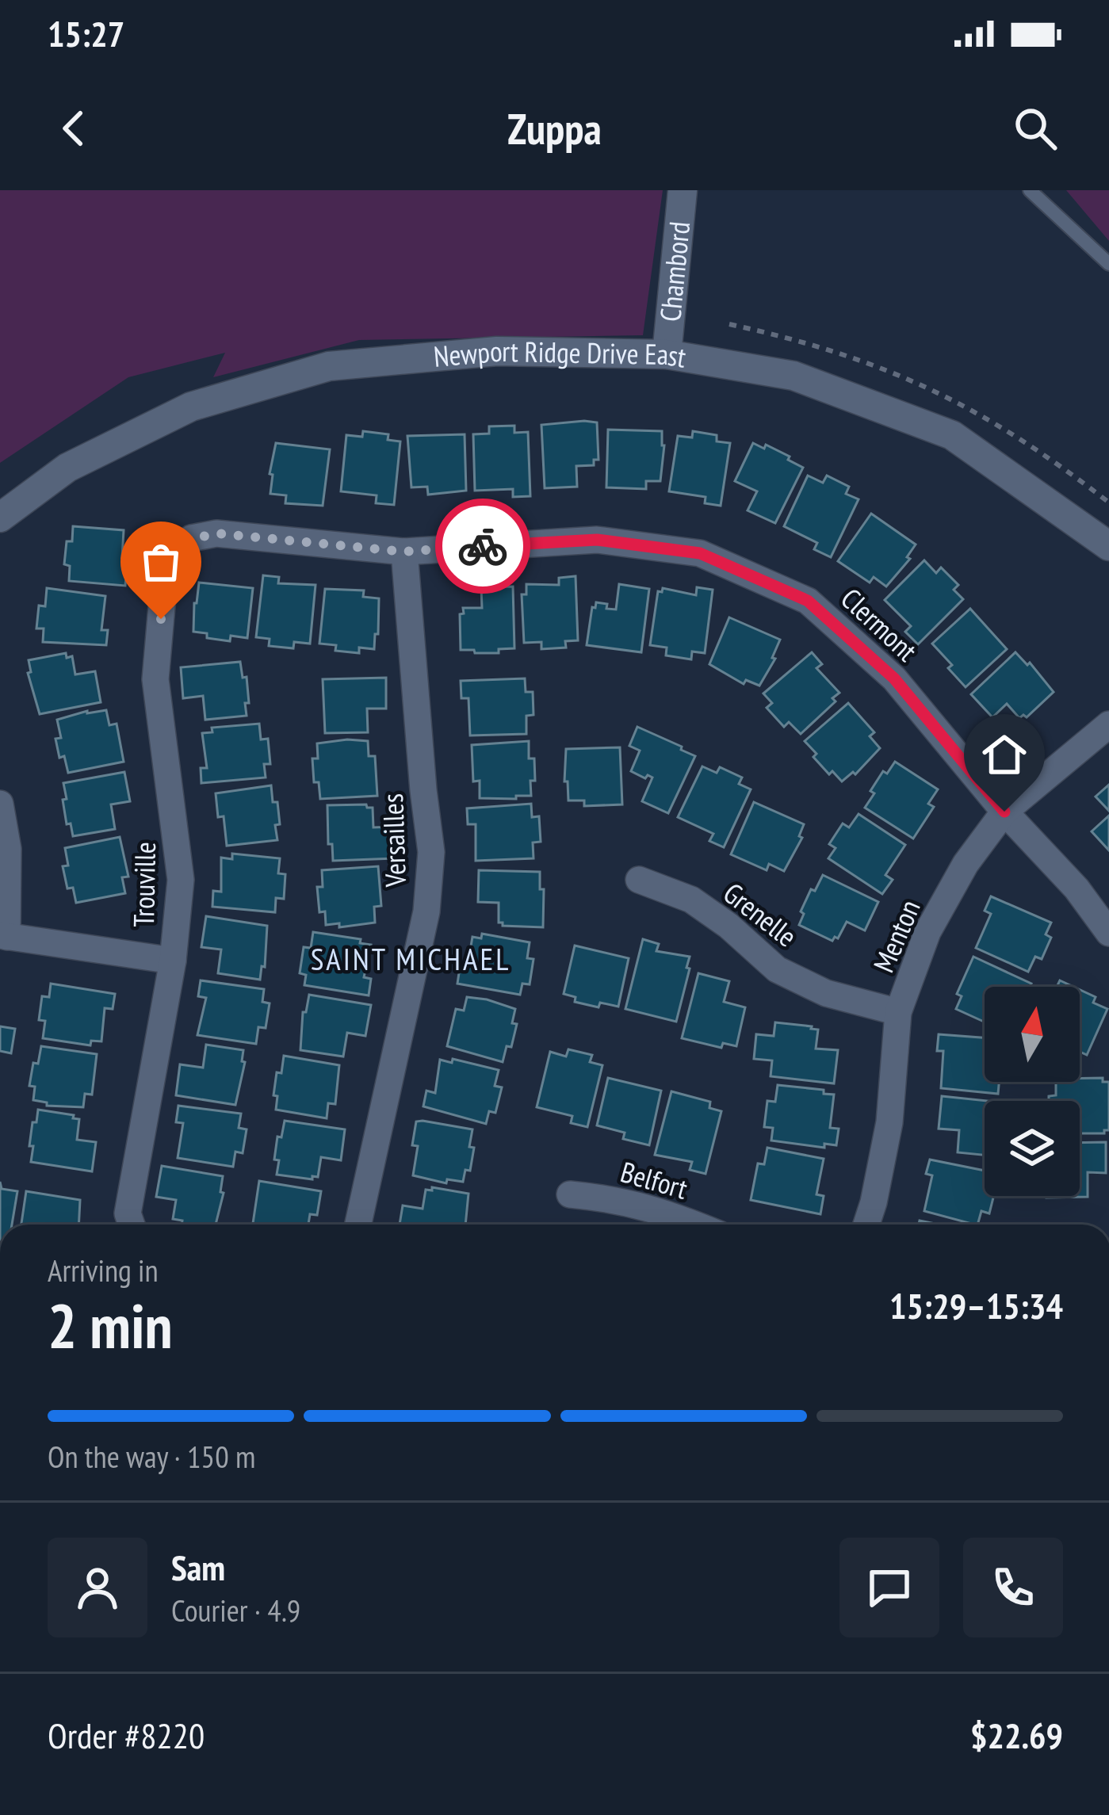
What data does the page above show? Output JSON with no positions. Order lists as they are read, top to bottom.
{
  "streets": {
    "street": [
      "Chambord",
      "Newport Ridge Drive East",
      "Clermont",
      "Versailles",
      "Trouville",
      "Grenelle",
      "Menton",
      "Belfort"
    ]
  },
  "crossings": [
    ["Chambord", "Newport Ridge Drive East"],
    ["Clermont", "Versailles"],
    ["Clermont", "Trouville"],
    ["Clermont", "Menton"],
    ["Grenelle", "Menton"]
  ],
  "districts": ["SAINT MICHAEL"],
  "north": "top",
  "page": {
    "status": "15:27",
    "header": "Zuppa",
    "heading": ["2 min", "Arriving in", "15:29–15:34"],
    "panel": [
      "Sam",
      "Courier · 4.9",
      "Order #8220",
      "$22.69"
    ],
    "bar": "On the way · 150 m"
  }
}
